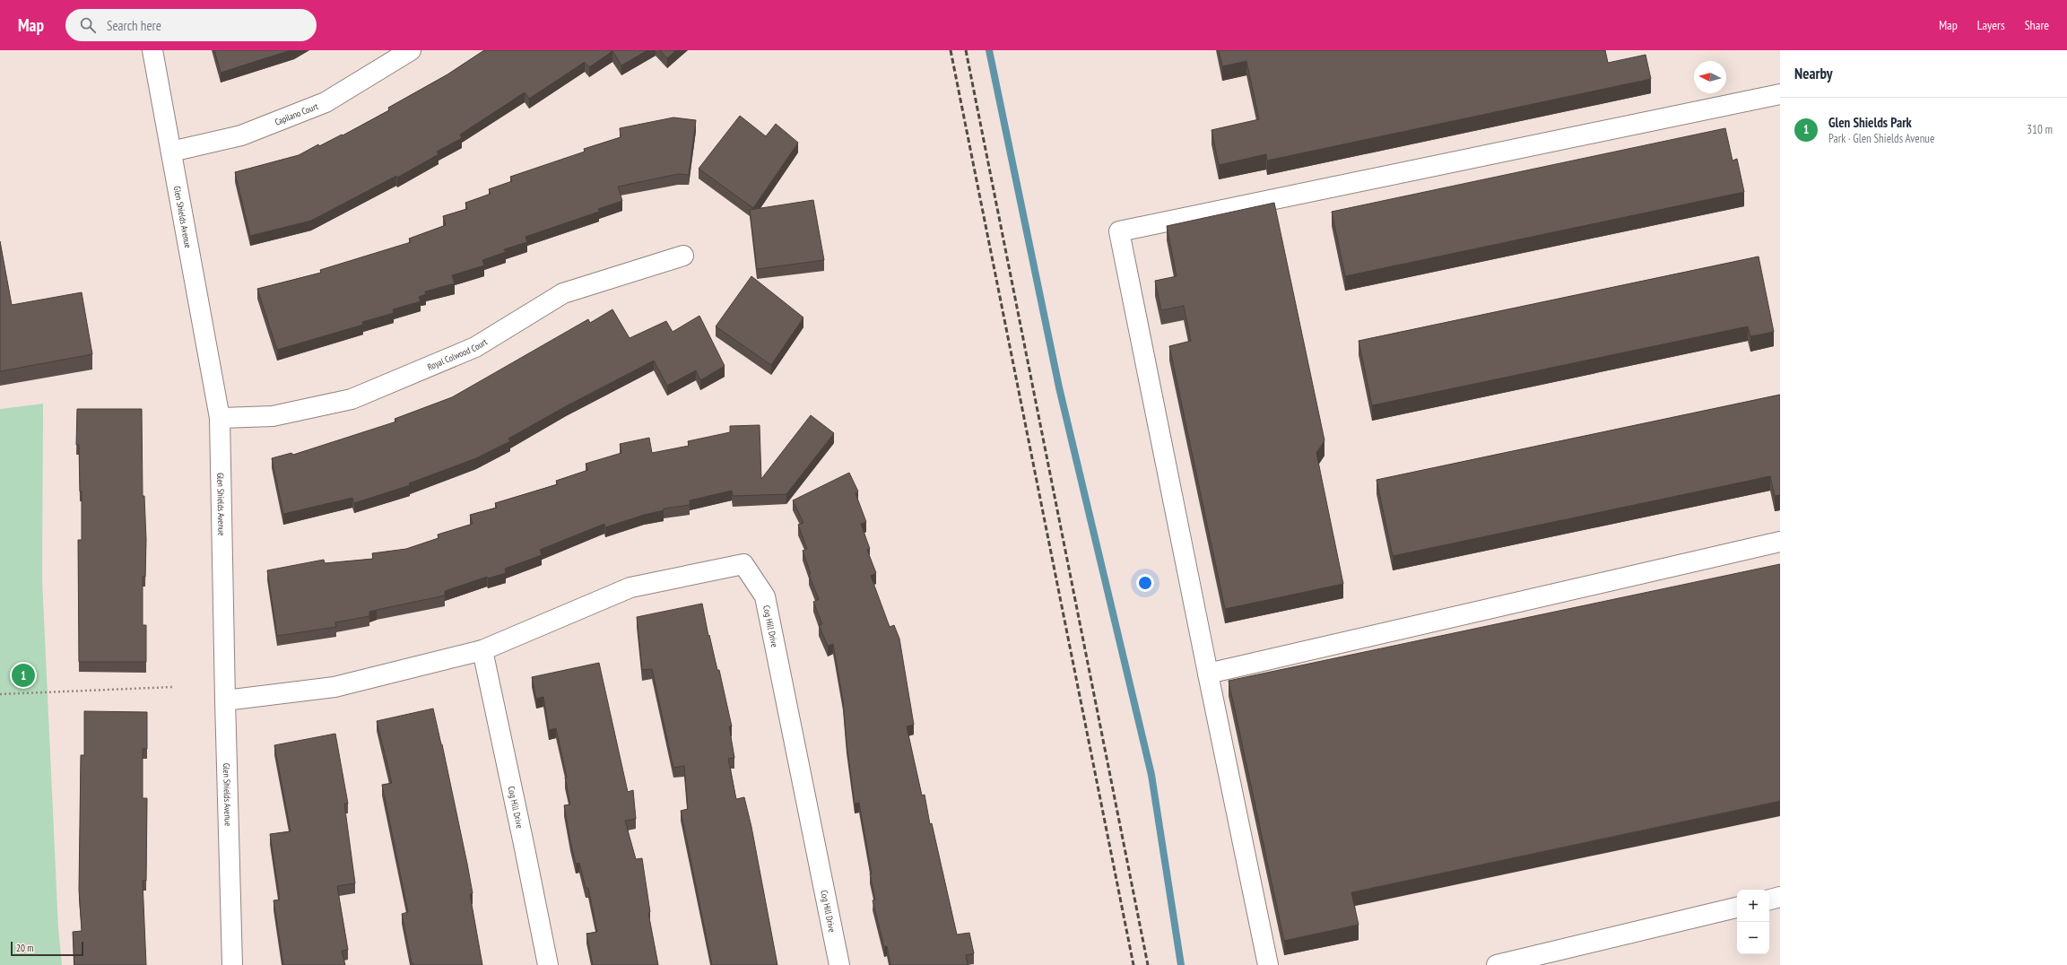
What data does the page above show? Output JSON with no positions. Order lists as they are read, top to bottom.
{
  "streets": {
    "street": [
      "Capilano Court",
      "Glen Shields Avenue",
      "Royal Colwood Court",
      "Cog Hill Drive"
    ]
  },
  "crossings": [
    ["Capilano Court", "Glen Shields Avenue"],
    ["Glen Shields Avenue", "Royal Colwood Court"],
    ["Glen Shields Avenue", "Cog Hill Drive"]
  ],
  "scale_bar": "20 m",
  "north": "left",
  "page": {
    "header": "Map",
    "search": "Search here",
    "nav": ["Map", "Layers", "Share"],
    "heading": "Nearby",
    "list": [
      {
        "mark": "1",
        "name": "Glen Shields Park",
        "note": "Park · Glen Shields Avenue",
        "value": "310 m"
      }
    ],
    "pins": "1",
    "map_buttons": ["+", "−"],
    "scale": "20 m"
  }
}
